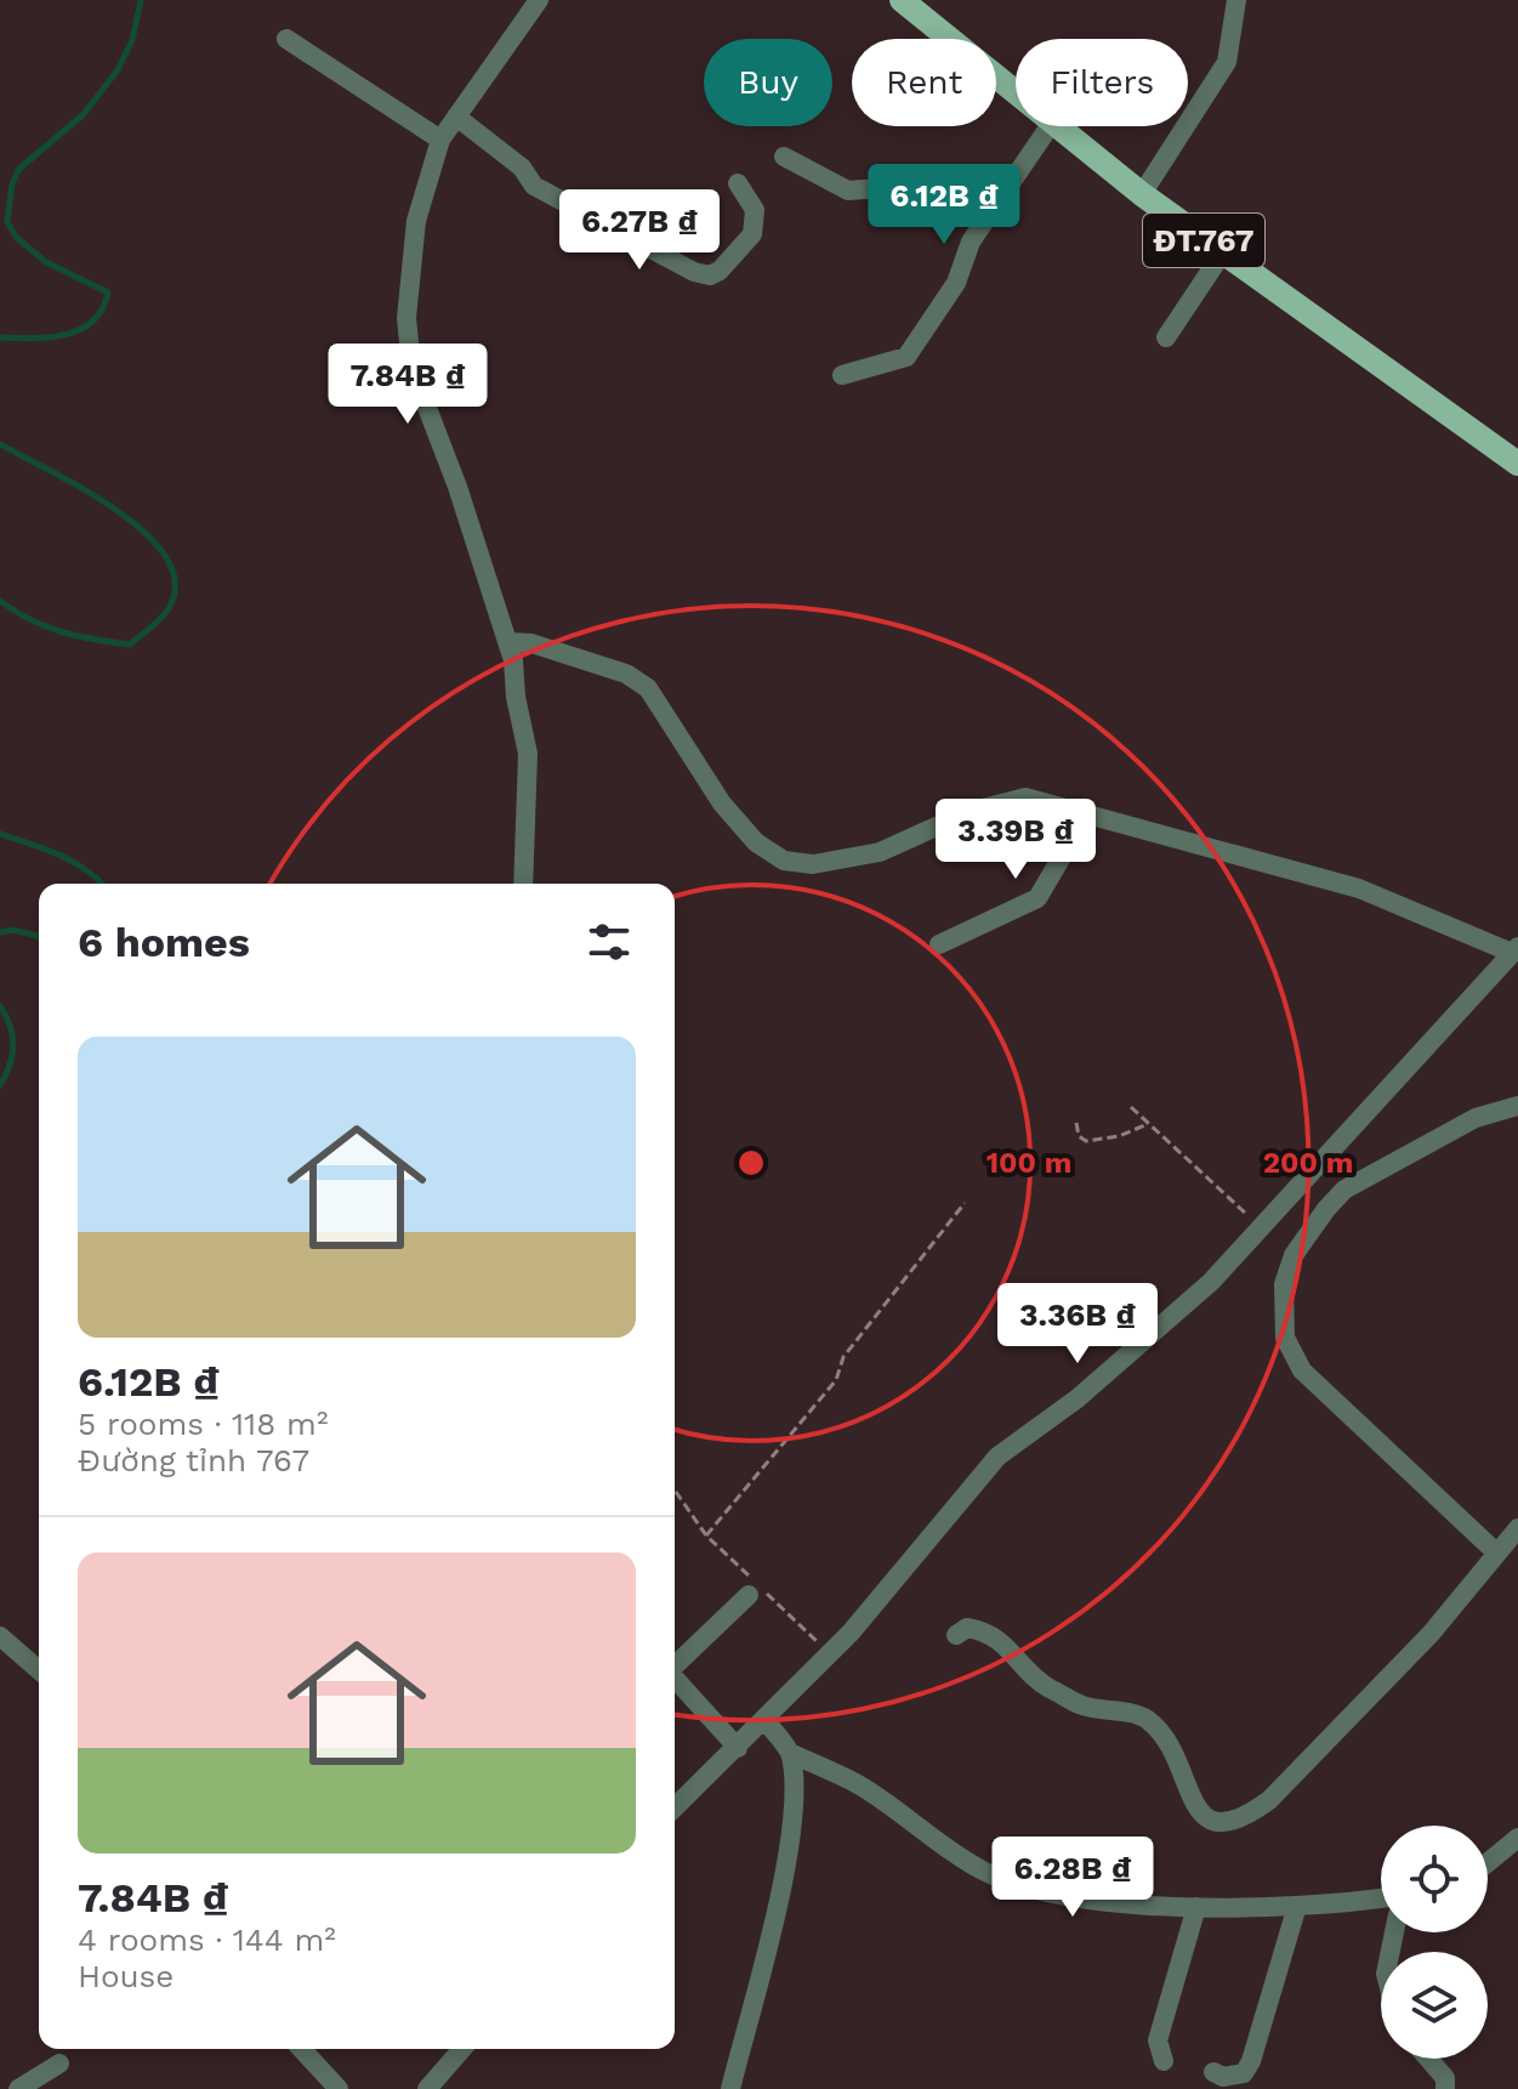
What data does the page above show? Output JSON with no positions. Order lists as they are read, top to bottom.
{
  "streets": {
    "main road": ["ĐT.767"]
  },
  "page": {
    "chip": ["Buy", "Rent", "Filters"],
    "price": [
      "6.12B ₫",
      "6.27B ₫",
      "7.84B ₫",
      "3.39B ₫",
      "3.36B ₫",
      "6.28B ₫"
    ],
    "heading": "6 homes",
    "list": [
      {
        "name": "6.12B ₫",
        "note": "5 rooms · 118 m² · Đường tỉnh 767"
      },
      {
        "name": "7.84B ₫",
        "note": "4 rooms · 144 m² · House"
      }
    ]
  },
  "rings": ["100 m", "200 m"]
}
